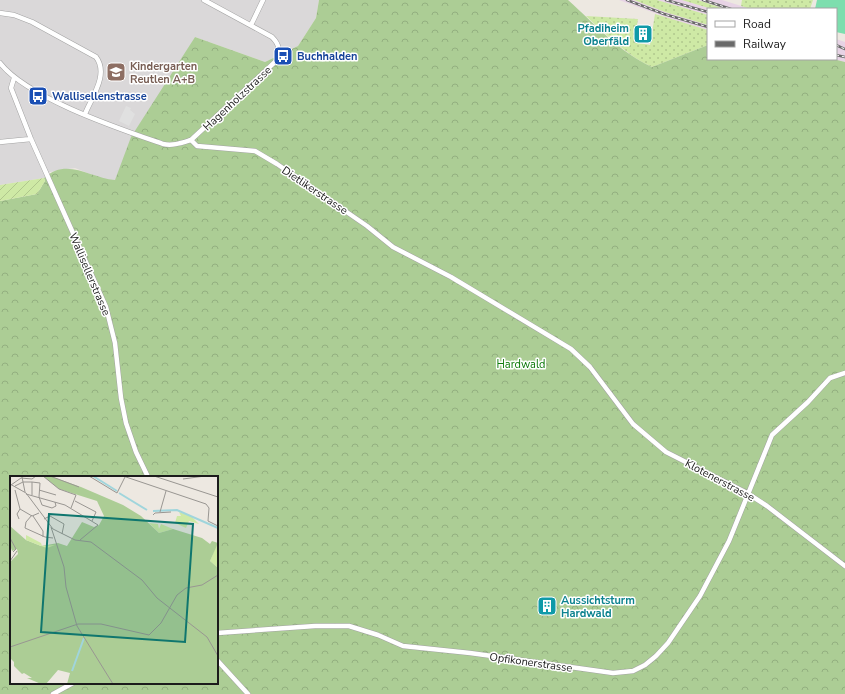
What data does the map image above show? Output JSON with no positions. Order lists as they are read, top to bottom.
{
  "streets": {
    "street": [
      "Hagenholzstrasse",
      "Dietlikerstrasse",
      "Wallisellerstrasse",
      "Klotenerstrasse",
      "Opfikonerstrasse"
    ]
  },
  "crossings": [
    ["Hagenholzstrasse", "Dietlikerstrasse"],
    ["Dietlikerstrasse", "Klotenerstrasse"],
    ["Klotenerstrasse", "Opfikonerstrasse"]
  ],
  "parks": ["Hardwald"],
  "places": {
    "building": ["Pfadiheim Oberfäld", "Aussichtsturm Hardwald"],
    "bus stop": ["Buchhalden", "Wallisellenstrasse"],
    "school or university": ["Kindergarten Reutlen A+B"]
  },
  "legend": ["Road", "Railway"]
}
